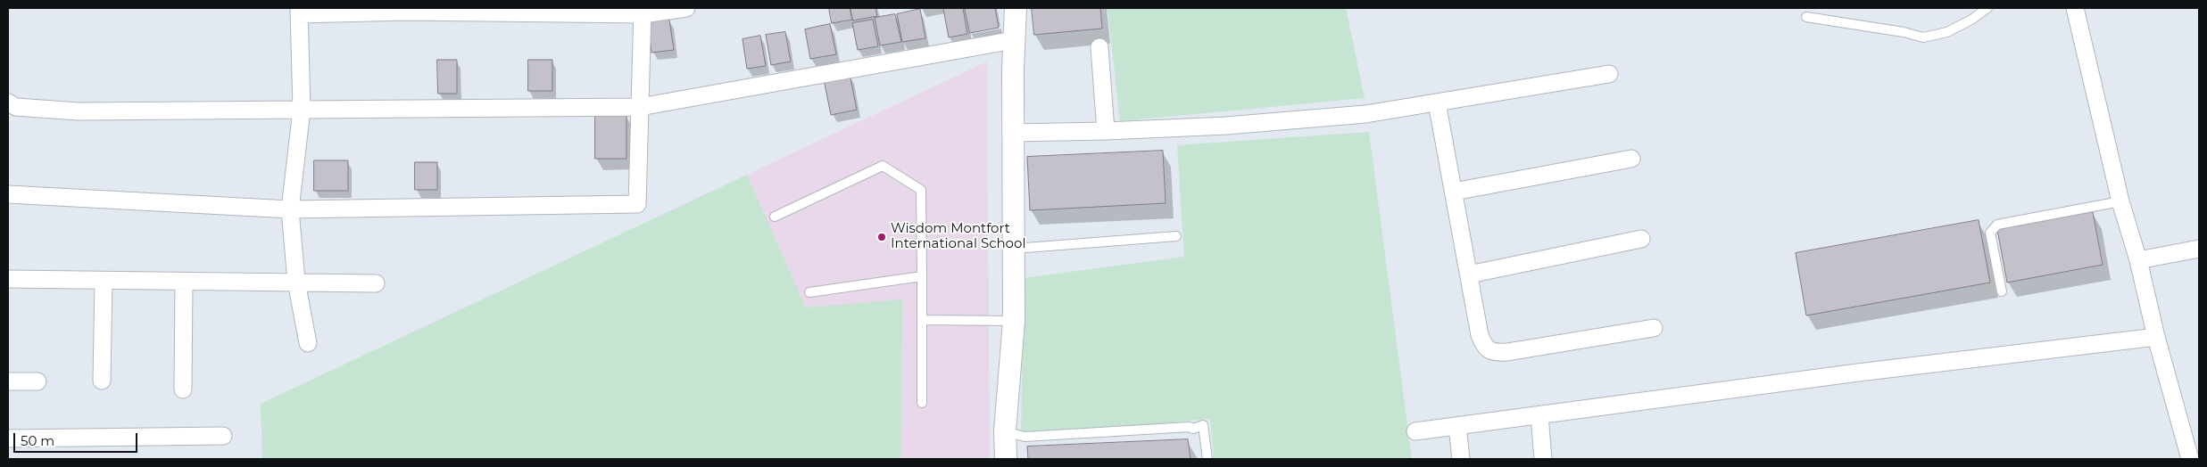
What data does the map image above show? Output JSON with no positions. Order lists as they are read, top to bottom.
{
  "places": ["Wisdom Montfort International School"],
  "scale_bar": "50 m"
}
